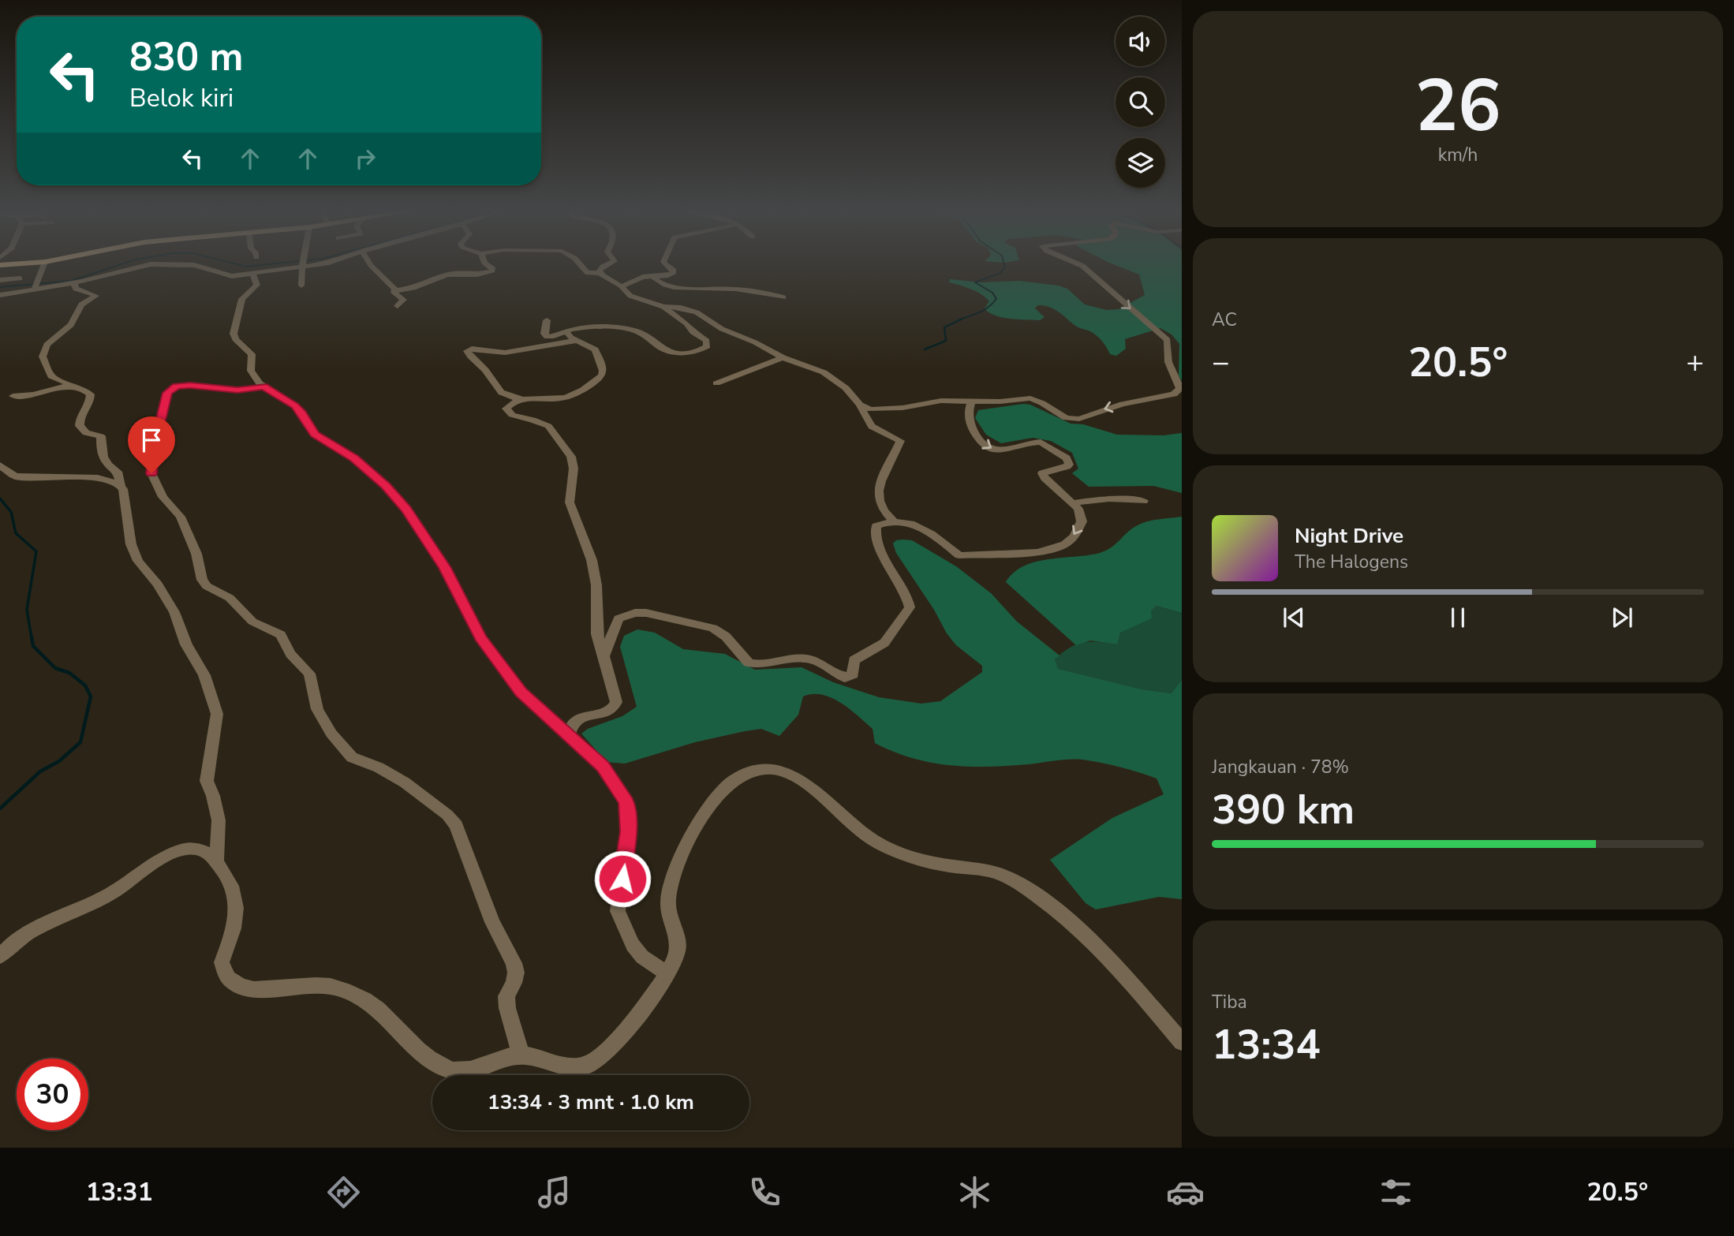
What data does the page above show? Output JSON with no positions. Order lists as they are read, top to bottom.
{
  "page": {
    "tile": [
      ["26", "km/h"],
      "AC",
      ["Jangkauan · 78%", "390 km"],
      ["Tiba", "13:34"]
    ],
    "turn": ["830 m", "Belok kiri"],
    "heat": ["−", "20.5°", "+"],
    "song": ["Night Drive", "The Halogens"],
    "limit": "30",
    "trip": "13:34 · 3 mnt · 1.0 km",
    "tabs": ["13:31", "20.5°"]
  }
}
